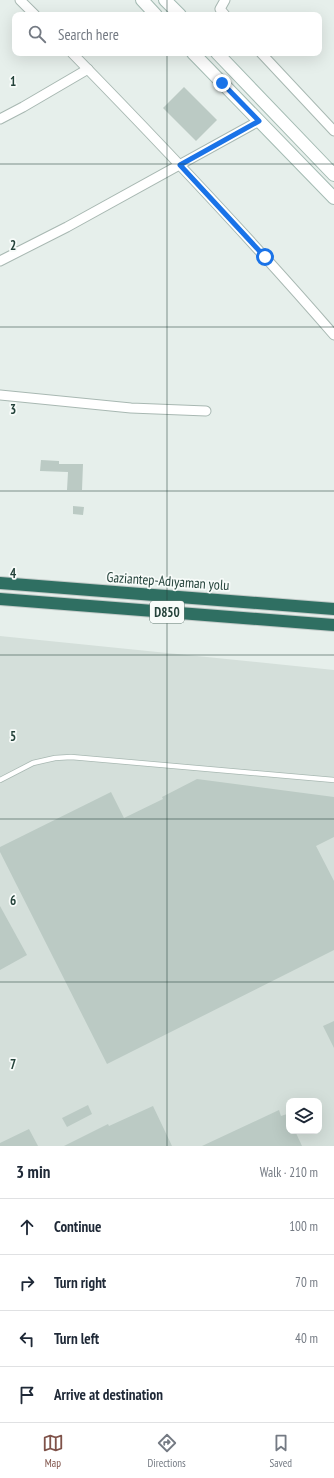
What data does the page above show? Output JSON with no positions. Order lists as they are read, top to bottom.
{
  "streets": {
    "highway": ["Gaziantep-Adıyaman yolu", "D850"]
  },
  "page": {
    "search": "Search here",
    "heading": ["3 min", "Walk · 210 m"],
    "list": [
      ["Continue", "100 m"],
      ["Turn right", "70 m"],
      ["Turn left", "40 m"],
      "Arrive at destination"
    ],
    "nav": ["Map", "Directions", "Saved"]
  },
  "grid": {
    "rows": [
      "1",
      "2",
      "3",
      "4",
      "5",
      "6",
      "7"
    ]
  }
}
